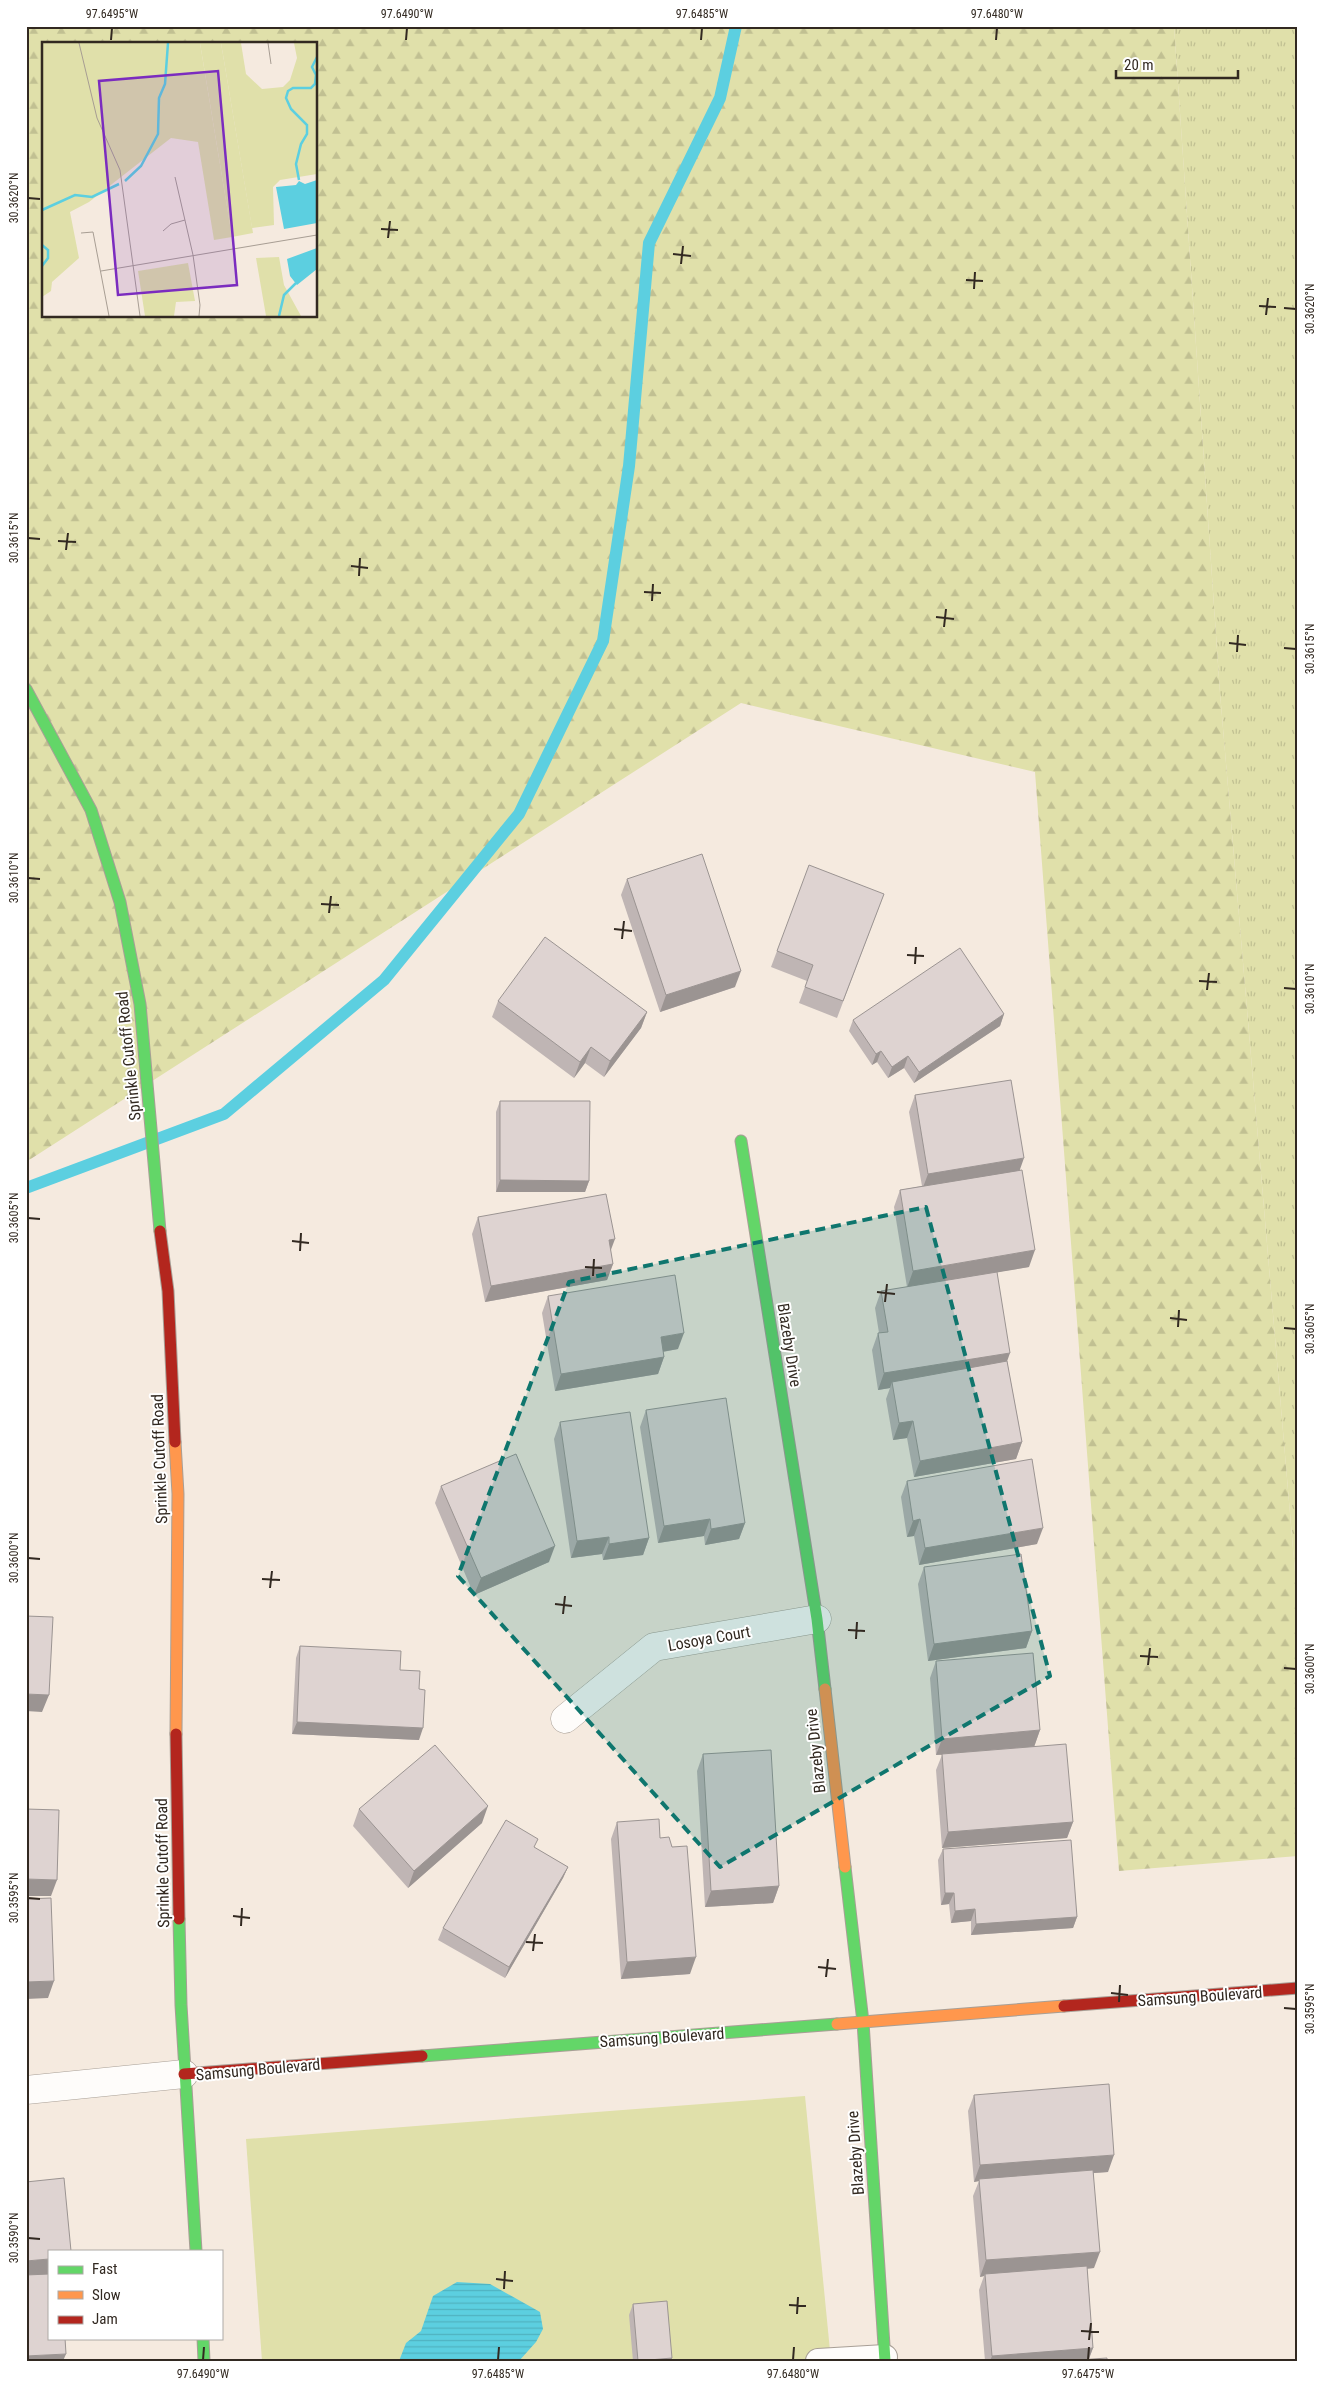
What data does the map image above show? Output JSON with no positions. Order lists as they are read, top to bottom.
{
  "streets": {
    "street": [
      "Sprinkle Cutoff Road",
      "Blazeby Drive",
      "Losoya Court",
      "Samsung Boulevard"
    ]
  },
  "crossings": [
    ["Sprinkle Cutoff Road", "Samsung Boulevard"],
    ["Blazeby Drive", "Losoya Court"],
    ["Blazeby Drive", "Samsung Boulevard"]
  ],
  "legend": ["Fast", "Slow", "Jam"],
  "scale_bar": "20 m",
  "coordinates": [
    "97.6495°W",
    "97.6490°W",
    "97.6485°W",
    "97.6480°W",
    "30.3620°N",
    "30.3615°N",
    "30.3610°N",
    "30.3605°N",
    "30.3600°N",
    "30.3595°N",
    "30.3590°N",
    "97.6475°W"
  ]
}
